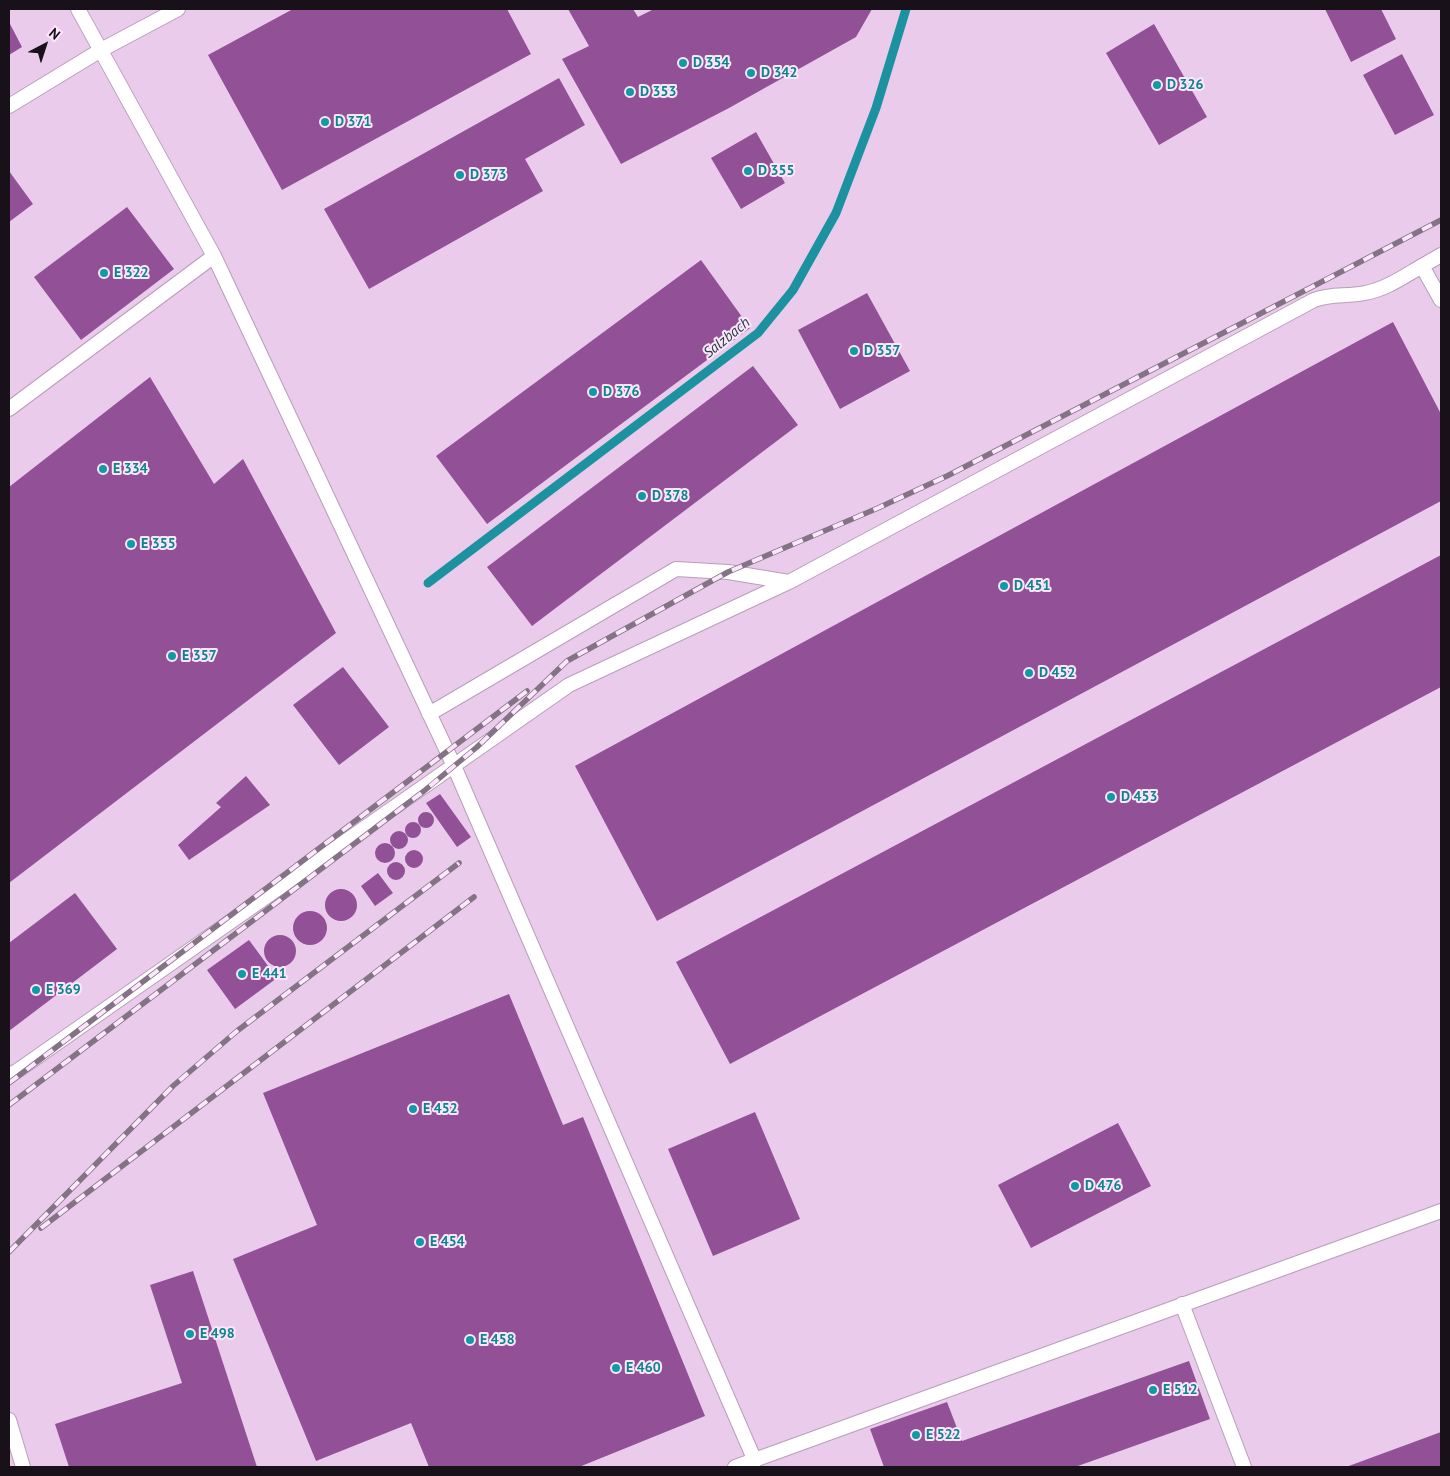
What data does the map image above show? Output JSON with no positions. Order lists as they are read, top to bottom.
{
  "water": ["Salzbach"],
  "places": [
    "D 354",
    "D 342",
    "D 326",
    "D 353",
    "D 371",
    "D 355",
    "D 373",
    "E 322",
    "D 357",
    "D 376",
    "E 334",
    "D 378",
    "E 355",
    "D 451",
    "E 357",
    "D 452",
    "D 453",
    "E 441",
    "E 369",
    "E 452",
    "D 476",
    "E 454",
    "E 498",
    "E 458",
    "E 460",
    "E 512",
    "E 522"
  ],
  "north": "top right"
}
